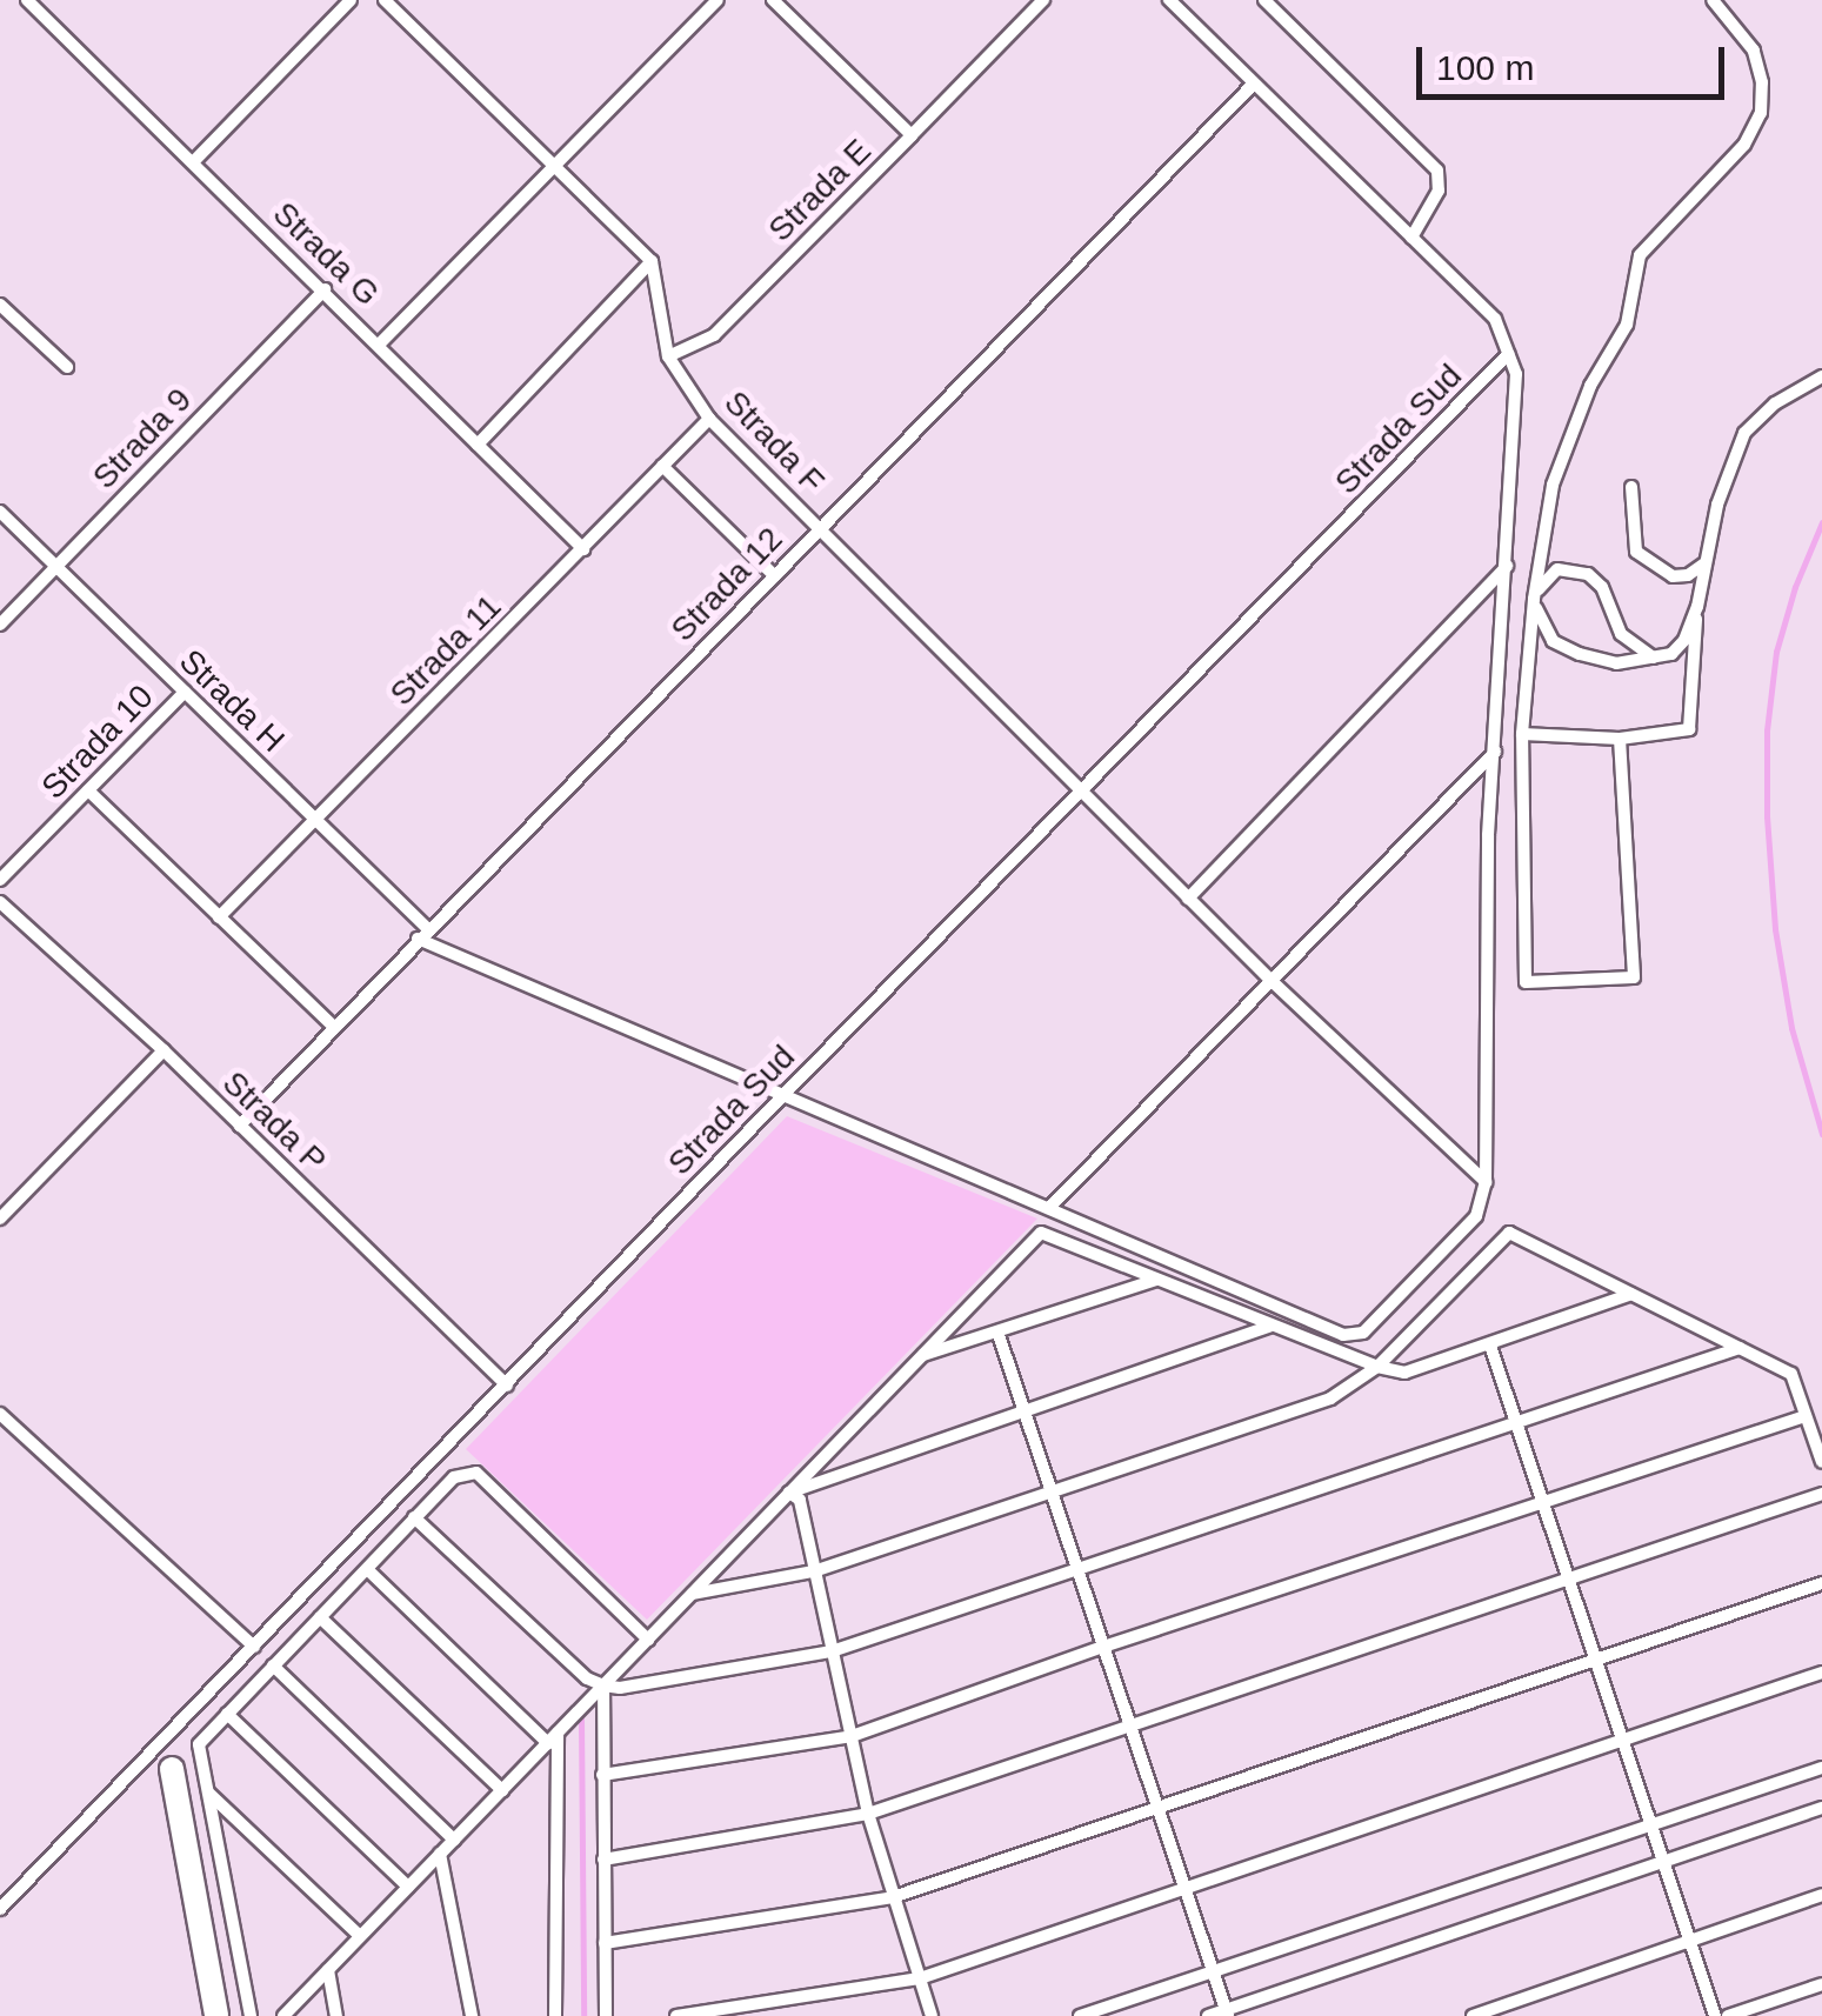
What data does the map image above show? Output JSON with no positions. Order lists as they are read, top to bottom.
{
  "streets": {
    "lane": [
      "Strada E",
      "Strada G",
      "Strada Sud",
      "Strada 9",
      "Strada F",
      "Strada 12",
      "Strada 11",
      "Strada H",
      "Strada 10",
      "Strada P"
    ]
  },
  "crossings": [
    ["Strada E", "Strada F"],
    ["Strada G", "Strada 9"],
    ["Strada G", "Strada 11"],
    ["Strada Sud", "Strada F"],
    ["Strada Sud", "Strada P"],
    ["Strada 9", "Strada H"],
    ["Strada F", "Strada 12"],
    ["Strada F", "Strada 11"],
    ["Strada 12", "Strada H"],
    ["Strada 12", "Strada P"],
    ["Strada 11", "Strada H"],
    ["Strada H", "Strada 10"]
  ],
  "scale_bar": "100 m"
}
